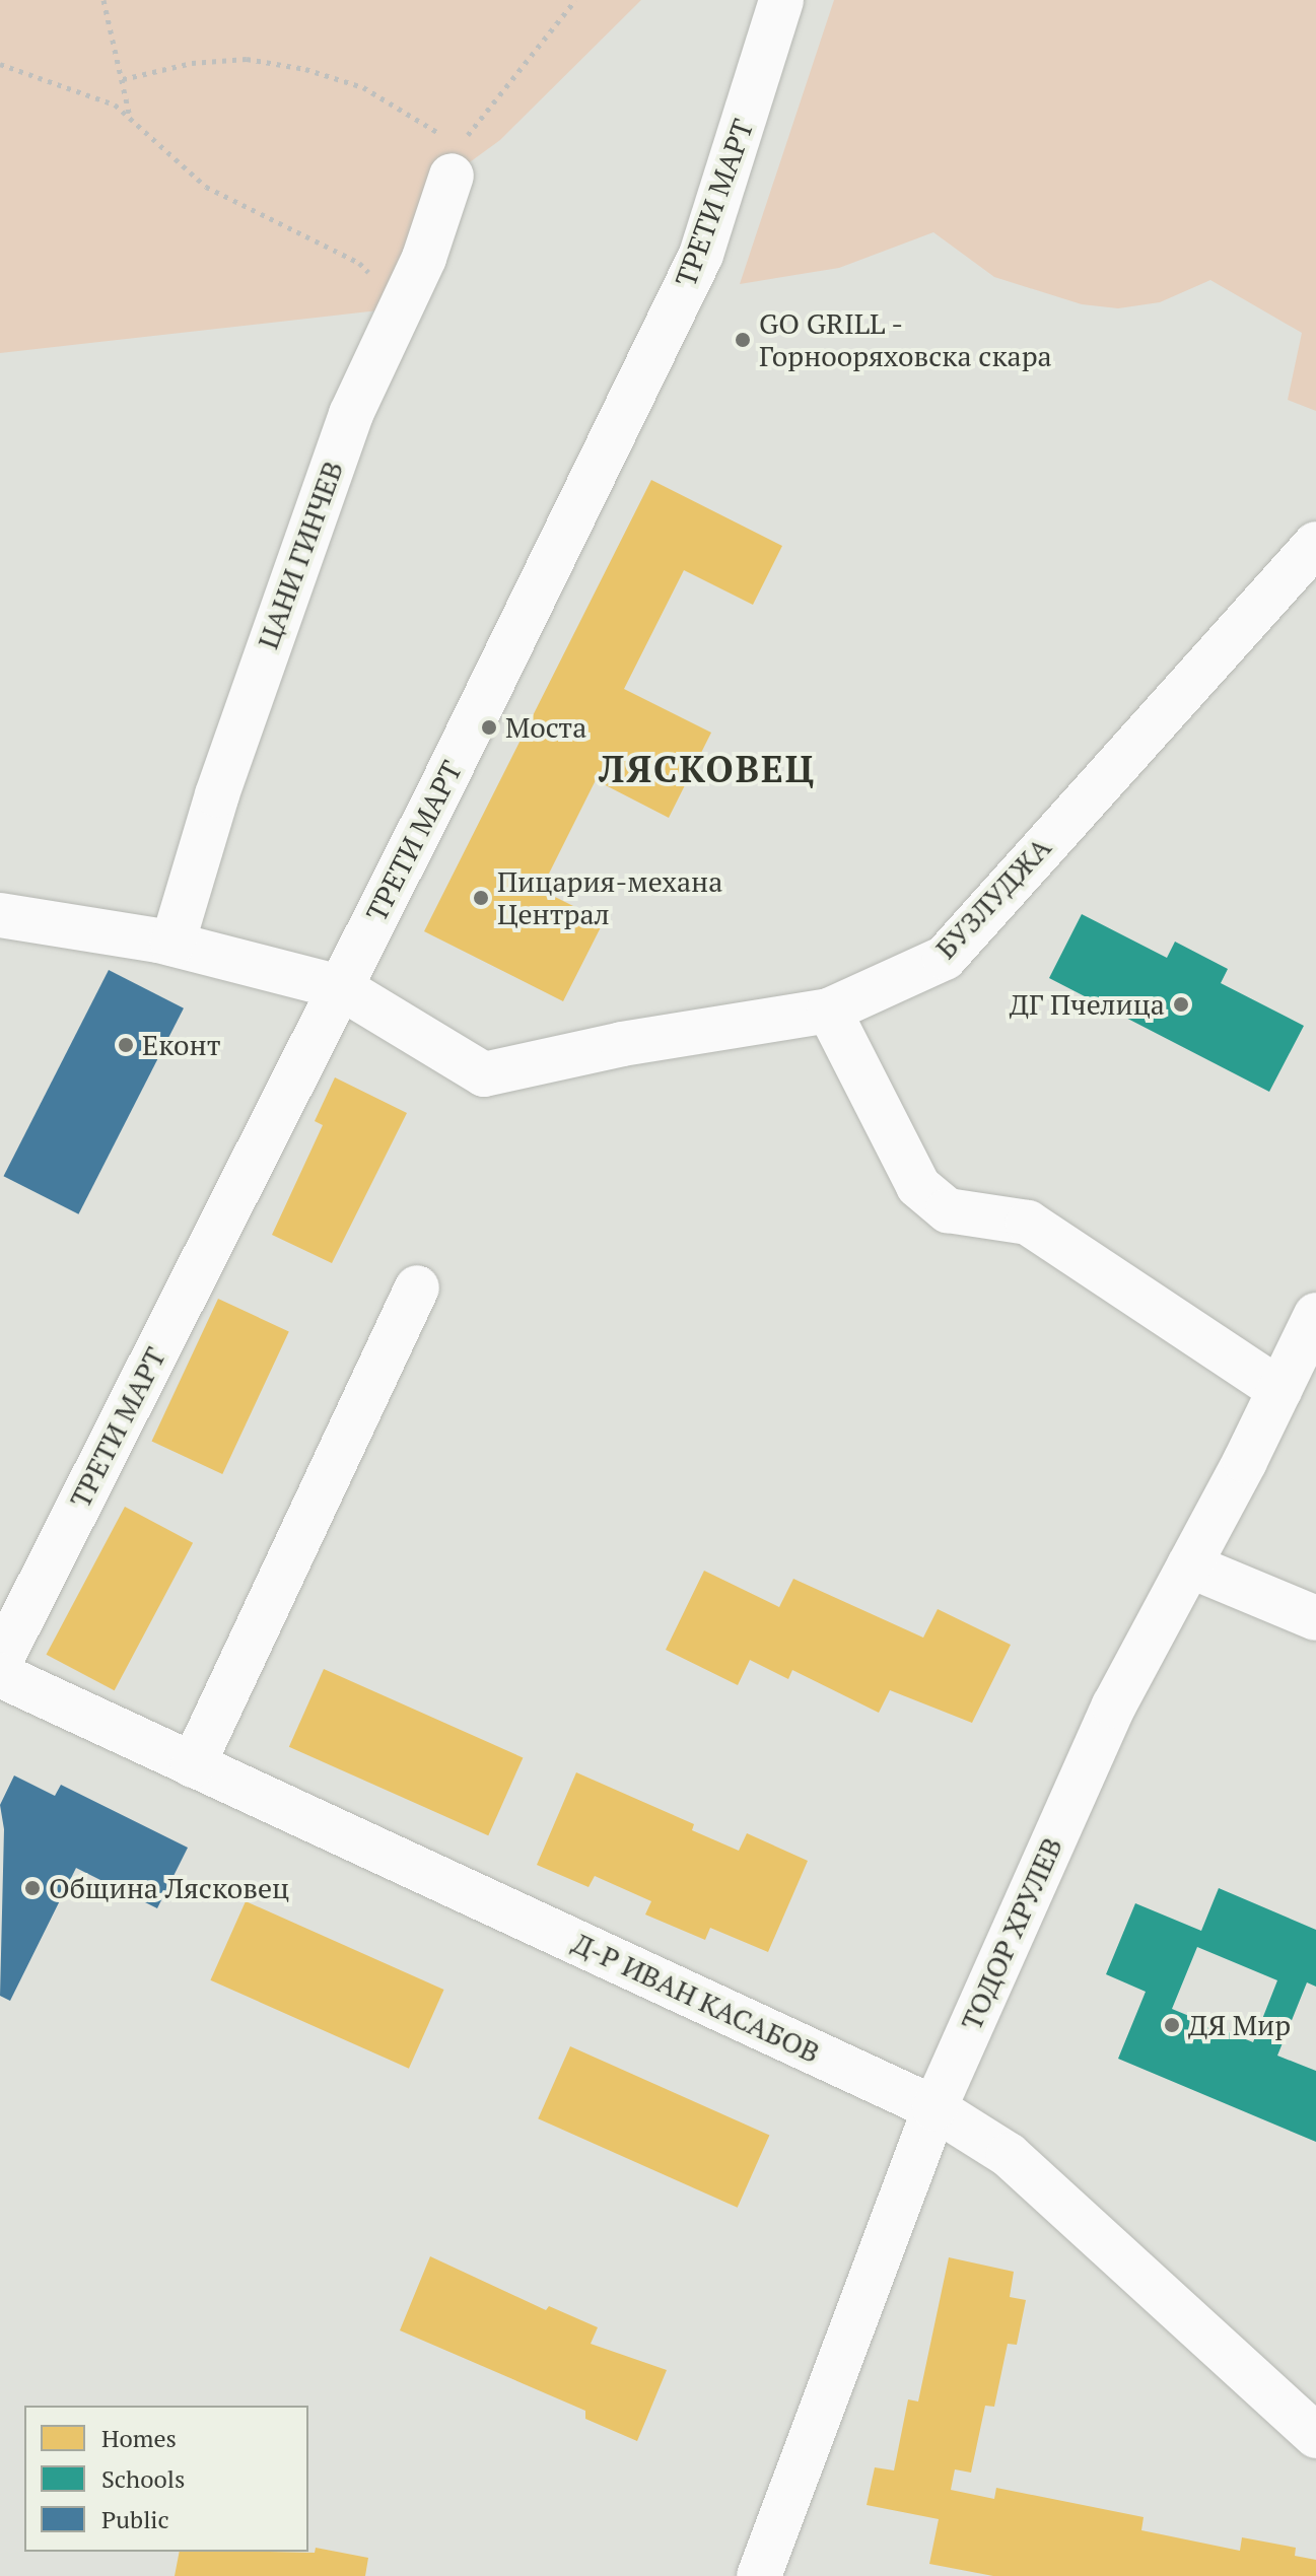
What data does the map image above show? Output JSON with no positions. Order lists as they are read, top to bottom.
{
  "streets": {
    "street": [
      "ТРЕТИ МАРТ",
      "ЦАНИ ГИНЧЕВ",
      "БУЗЛУДЖА",
      "ТОДОР ХРУЛЕВ",
      "Д-Р ИВАН КАСАБОВ"
    ]
  },
  "crossings": [
    ["ТРЕТИ МАРТ", "БУЗЛУДЖА"],
    ["ТОДОР ХРУЛЕВ", "Д-Р ИВАН КАСАБОВ"]
  ],
  "districts": ["ЛЯСКОВЕЦ"],
  "places": [
    "GO GRILL - Горнооряховска скара",
    "Моста",
    "Пицария-механа Централ",
    "ДГ Пчелица",
    "Еконт",
    "Община Лясковец",
    "ДЯ Мир"
  ],
  "legend": ["Homes", "Schools", "Public"]
}
